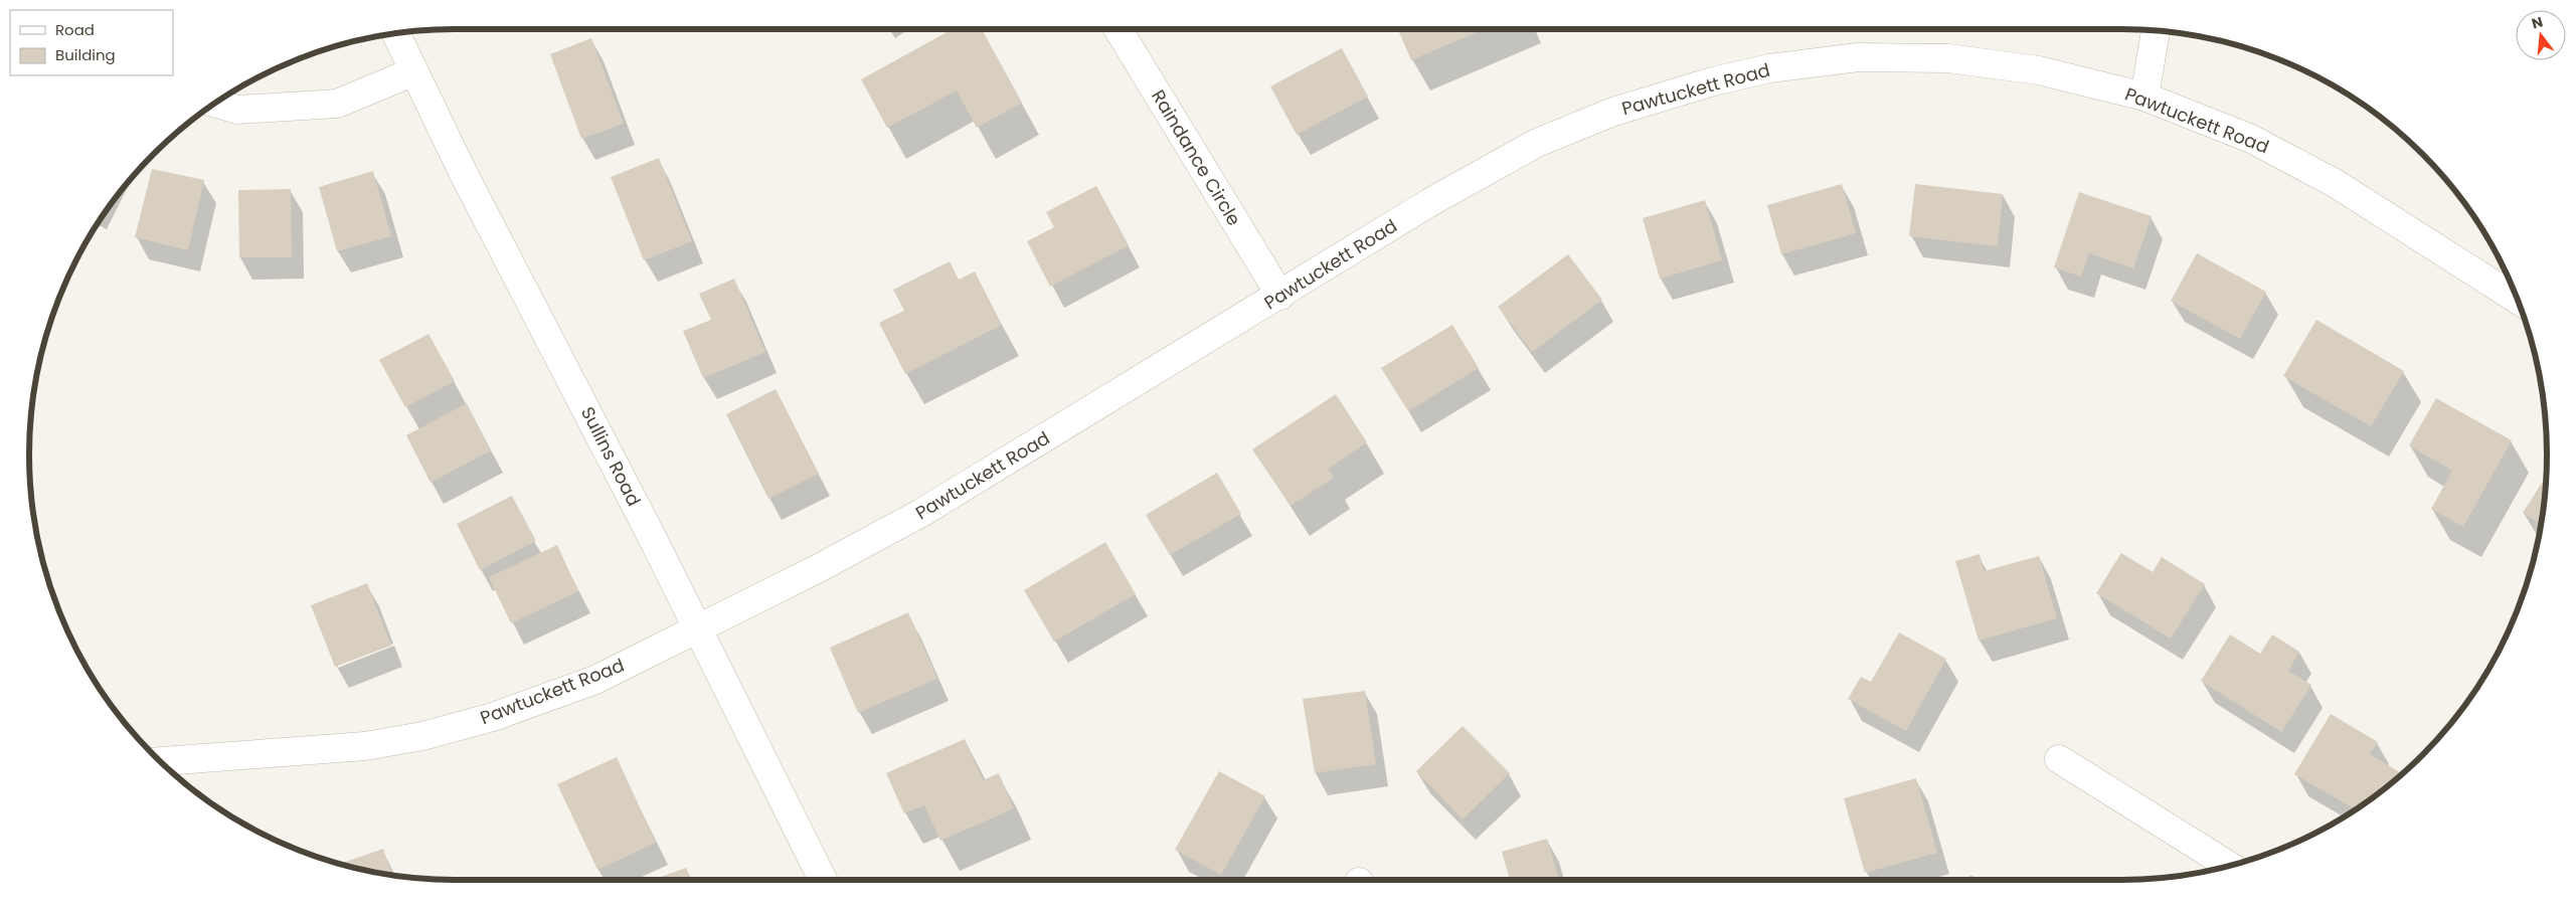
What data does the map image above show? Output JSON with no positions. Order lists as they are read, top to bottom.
{
  "streets": {
    "street": ["Pawtuckett Road", "Raindance Circle", "Sullins Road"]
  },
  "crossings": [
    ["Pawtuckett Road", "Raindance Circle"],
    ["Pawtuckett Road", "Sullins Road"]
  ],
  "legend": ["Road", "Building"],
  "north": "top"
}
